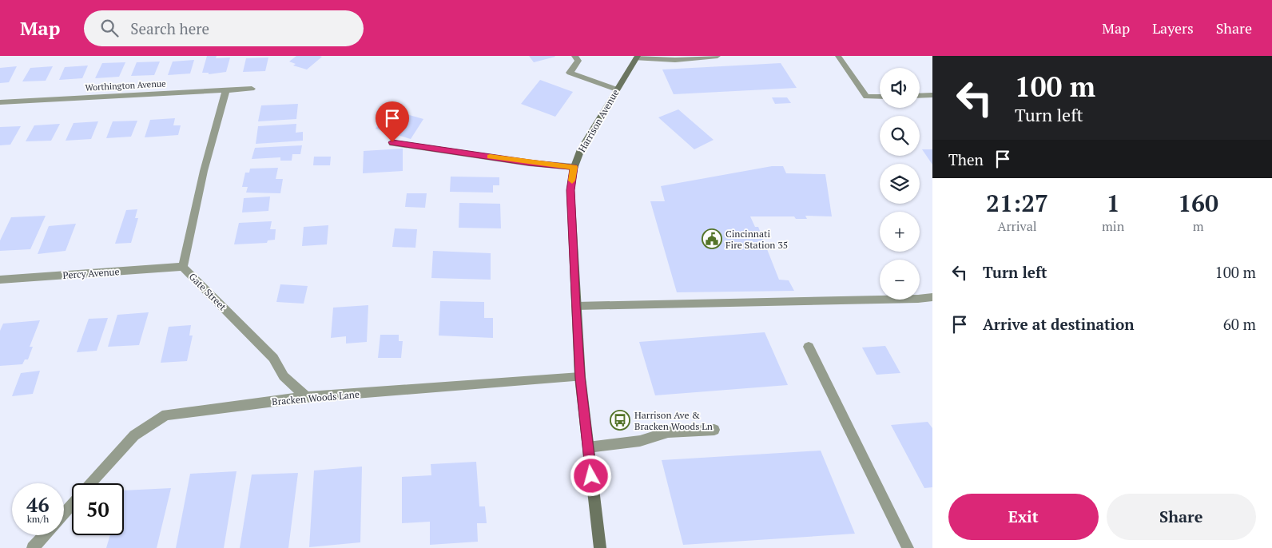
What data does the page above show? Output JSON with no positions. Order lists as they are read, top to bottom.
{
  "streets": {
    "main road": ["Harrison Avenue"],
    "street": [
      "Worthington Avenue",
      "Percy Avenue",
      "Gate Street",
      "Bracken Woods Lane"
    ]
  },
  "crossings": [
    ["Worthington Avenue", "Gate Street"],
    ["Harrison Avenue", "Bracken Woods Lane"],
    ["Percy Avenue", "Gate Street"],
    ["Gate Street", "Bracken Woods Lane"]
  ],
  "places": {
    "public building": ["Cincinnati Fire Station 35"],
    "bus stop": ["Harrison Ave & Bracken Woods Ln"]
  },
  "page": {
    "header": "Map",
    "search": "Search here",
    "nav": ["Map", "Layers", "Share"],
    "turn": ["100 m", "Turn left"],
    "map_buttons": ["+", "−"],
    "then": "Then",
    "eta": [
      "21:27",
      "Arrival",
      "1",
      "min",
      "160",
      "m"
    ],
    "list": [
      {
        "name": "Turn left",
        "value": "100 m"
      },
      {
        "name": "Arrive at destination",
        "value": "60 m"
      }
    ],
    "speed": "46 km/h",
    "limit": "50",
    "buttons": ["Exit", "Share"]
  }
}
